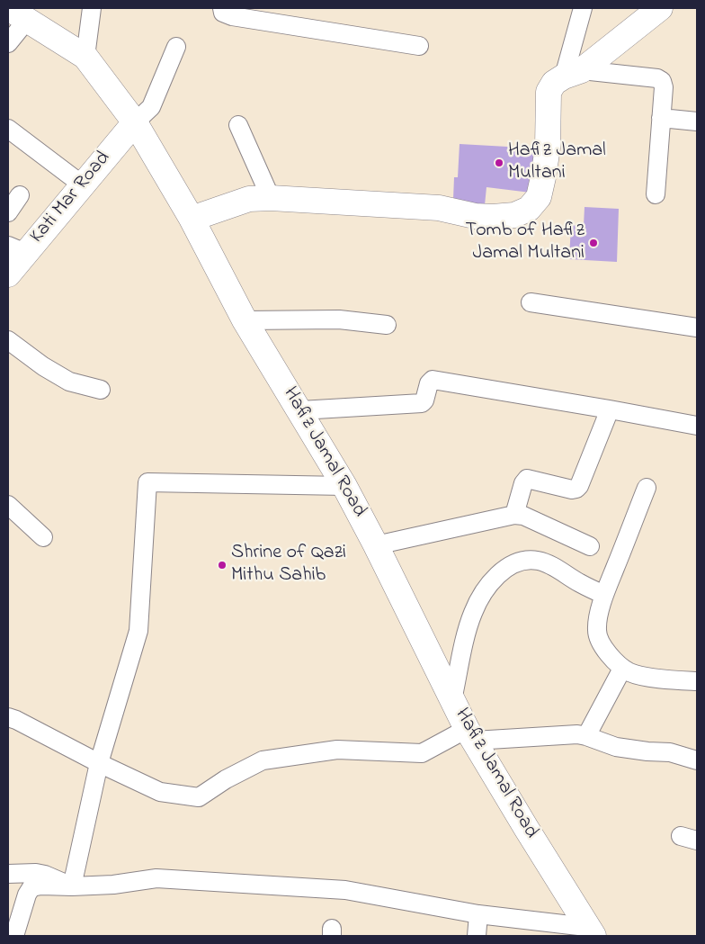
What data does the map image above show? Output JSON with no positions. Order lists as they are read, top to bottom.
{
  "streets": {
    "main road": ["Kati Mar Road", "Hafiz Jamal Road"]
  },
  "crossings": [
    ["Kati Mar Road", "Hafiz Jamal Road"]
  ],
  "places": ["Hafiz Jamal Multani", "Tomb of Hafiz Jamal Multani", "Shrine of Qazi Mithu Sahib"]
}
